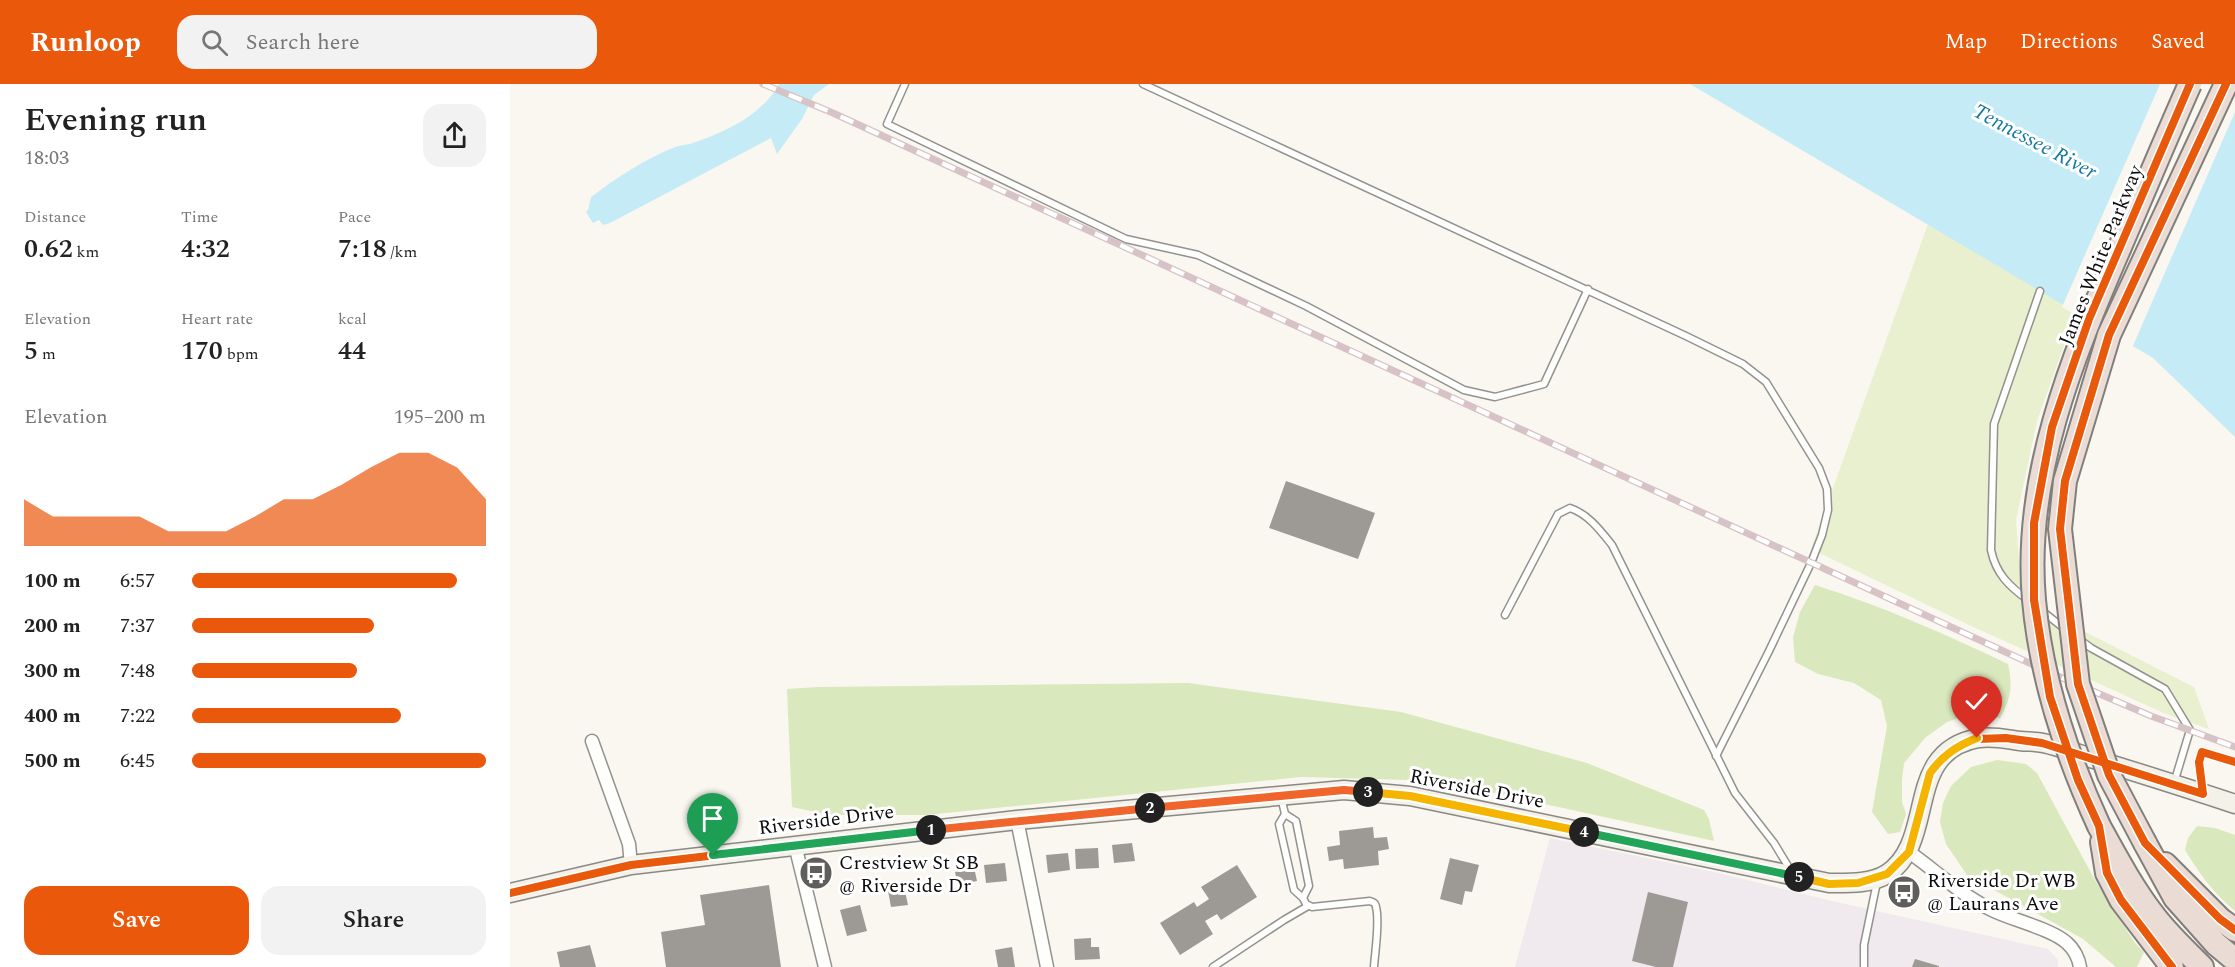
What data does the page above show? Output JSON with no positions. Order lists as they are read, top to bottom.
{
  "streets": {
    "highway": ["James White Parkway"],
    "street": ["Riverside Drive"]
  },
  "water": ["Tennessee River"],
  "places": {
    "bus stop": ["Crestview St SB @ Riverside Dr", "Riverside Dr WB @ Laurans Ave"]
  },
  "page": {
    "header": "Runloop",
    "search": "Search here",
    "nav": ["Map", "Directions", "Saved"],
    "heading": ["Evening run", "18:03"],
    "stats": [
      ["Distance", "0.62 km"],
      ["Time", "4:32"],
      ["Pace", "7:18 /km"],
      ["Elevation", "5 m"],
      ["Heart rate", "170 bpm"],
      ["kcal", "44"]
    ],
    "chart": ["Elevation", "195–200 m"],
    "list": [
      {
        "name": "100 m",
        "note": "6:57"
      },
      {
        "name": "200 m",
        "note": "7:37"
      },
      {
        "name": "300 m",
        "note": "7:48"
      },
      {
        "name": "400 m",
        "note": "7:22"
      },
      {
        "name": "500 m",
        "note": "6:45"
      }
    ],
    "pins": [
      "3",
      "2",
      "1",
      "4",
      "5"
    ],
    "buttons": ["Save", "Share"]
  }
}
